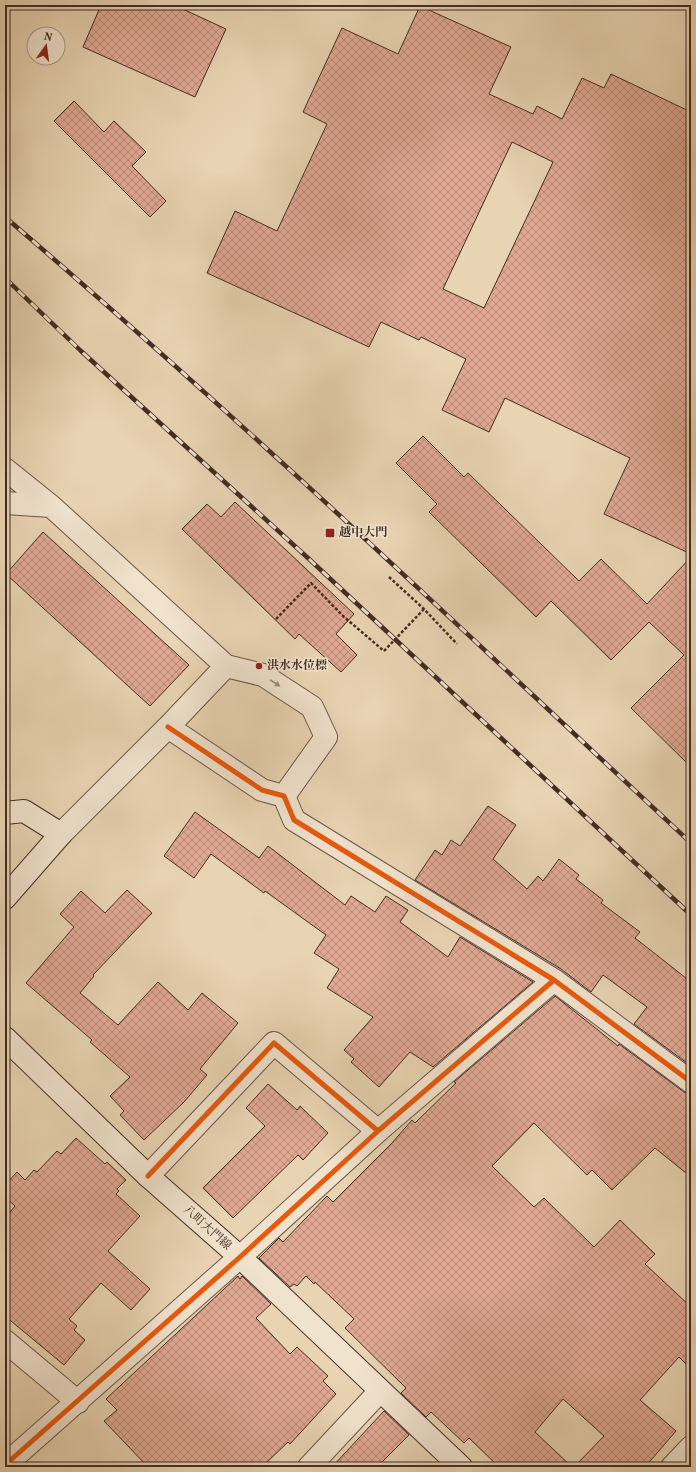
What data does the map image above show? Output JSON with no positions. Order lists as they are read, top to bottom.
{
  "streets": {
    "street": ["八町大門線"]
  },
  "places": {
    "transit": ["越中大門"],
    "other": ["洪水水位標"]
  },
  "north": "top"
}
